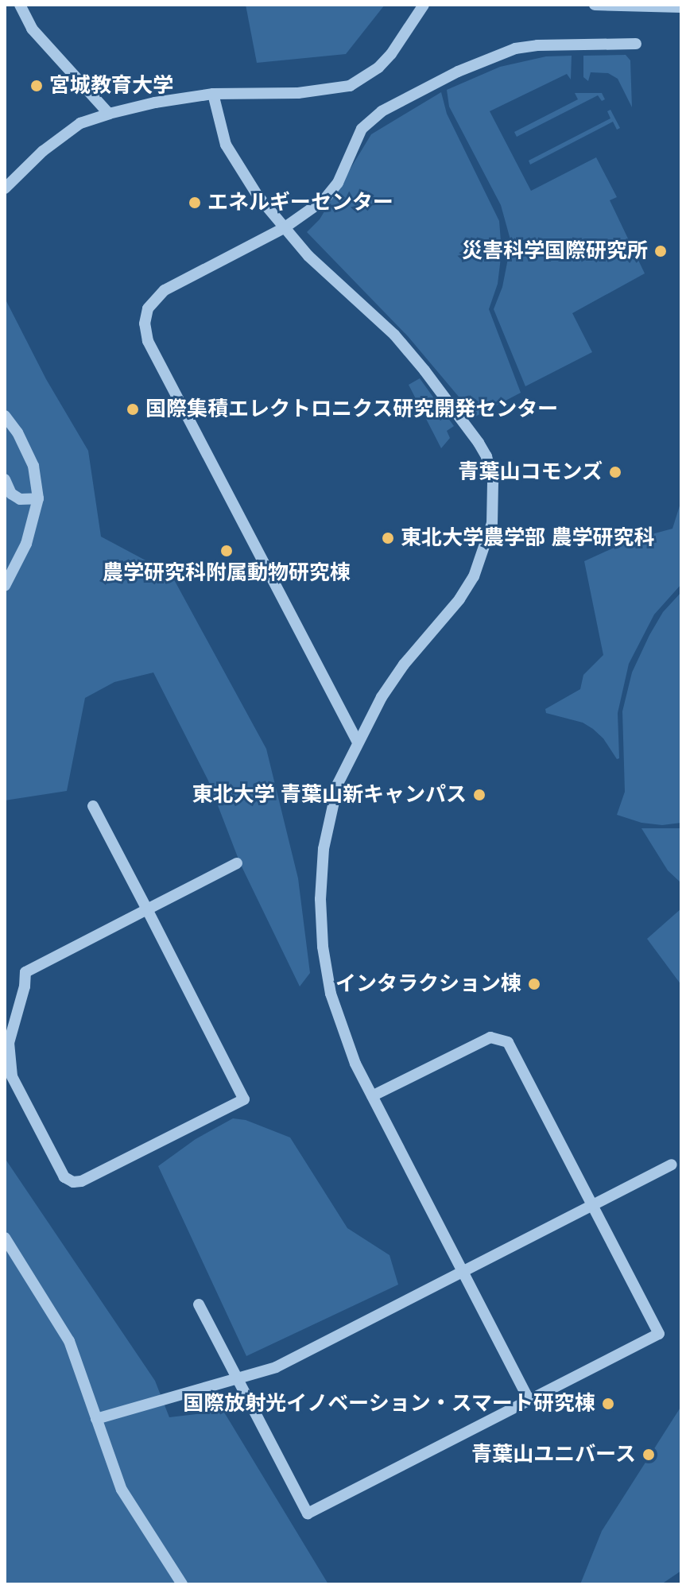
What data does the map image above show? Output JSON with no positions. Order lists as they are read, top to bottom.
{
  "places": [
    "宮城教育大学",
    "エネルギーセンター",
    "災害科学国際研究所",
    "国際集積エレクトロニクス研究開発センター",
    "青葉山コモンズ",
    "東北大学農学部 農学研究科",
    "農学研究科附属動物研究棟",
    "東北大学 青葉山新キャンパス",
    "インタラクション棟",
    "国際放射光イノベーション・スマート研究棟",
    "青葉山ユニバース"
  ]
}
